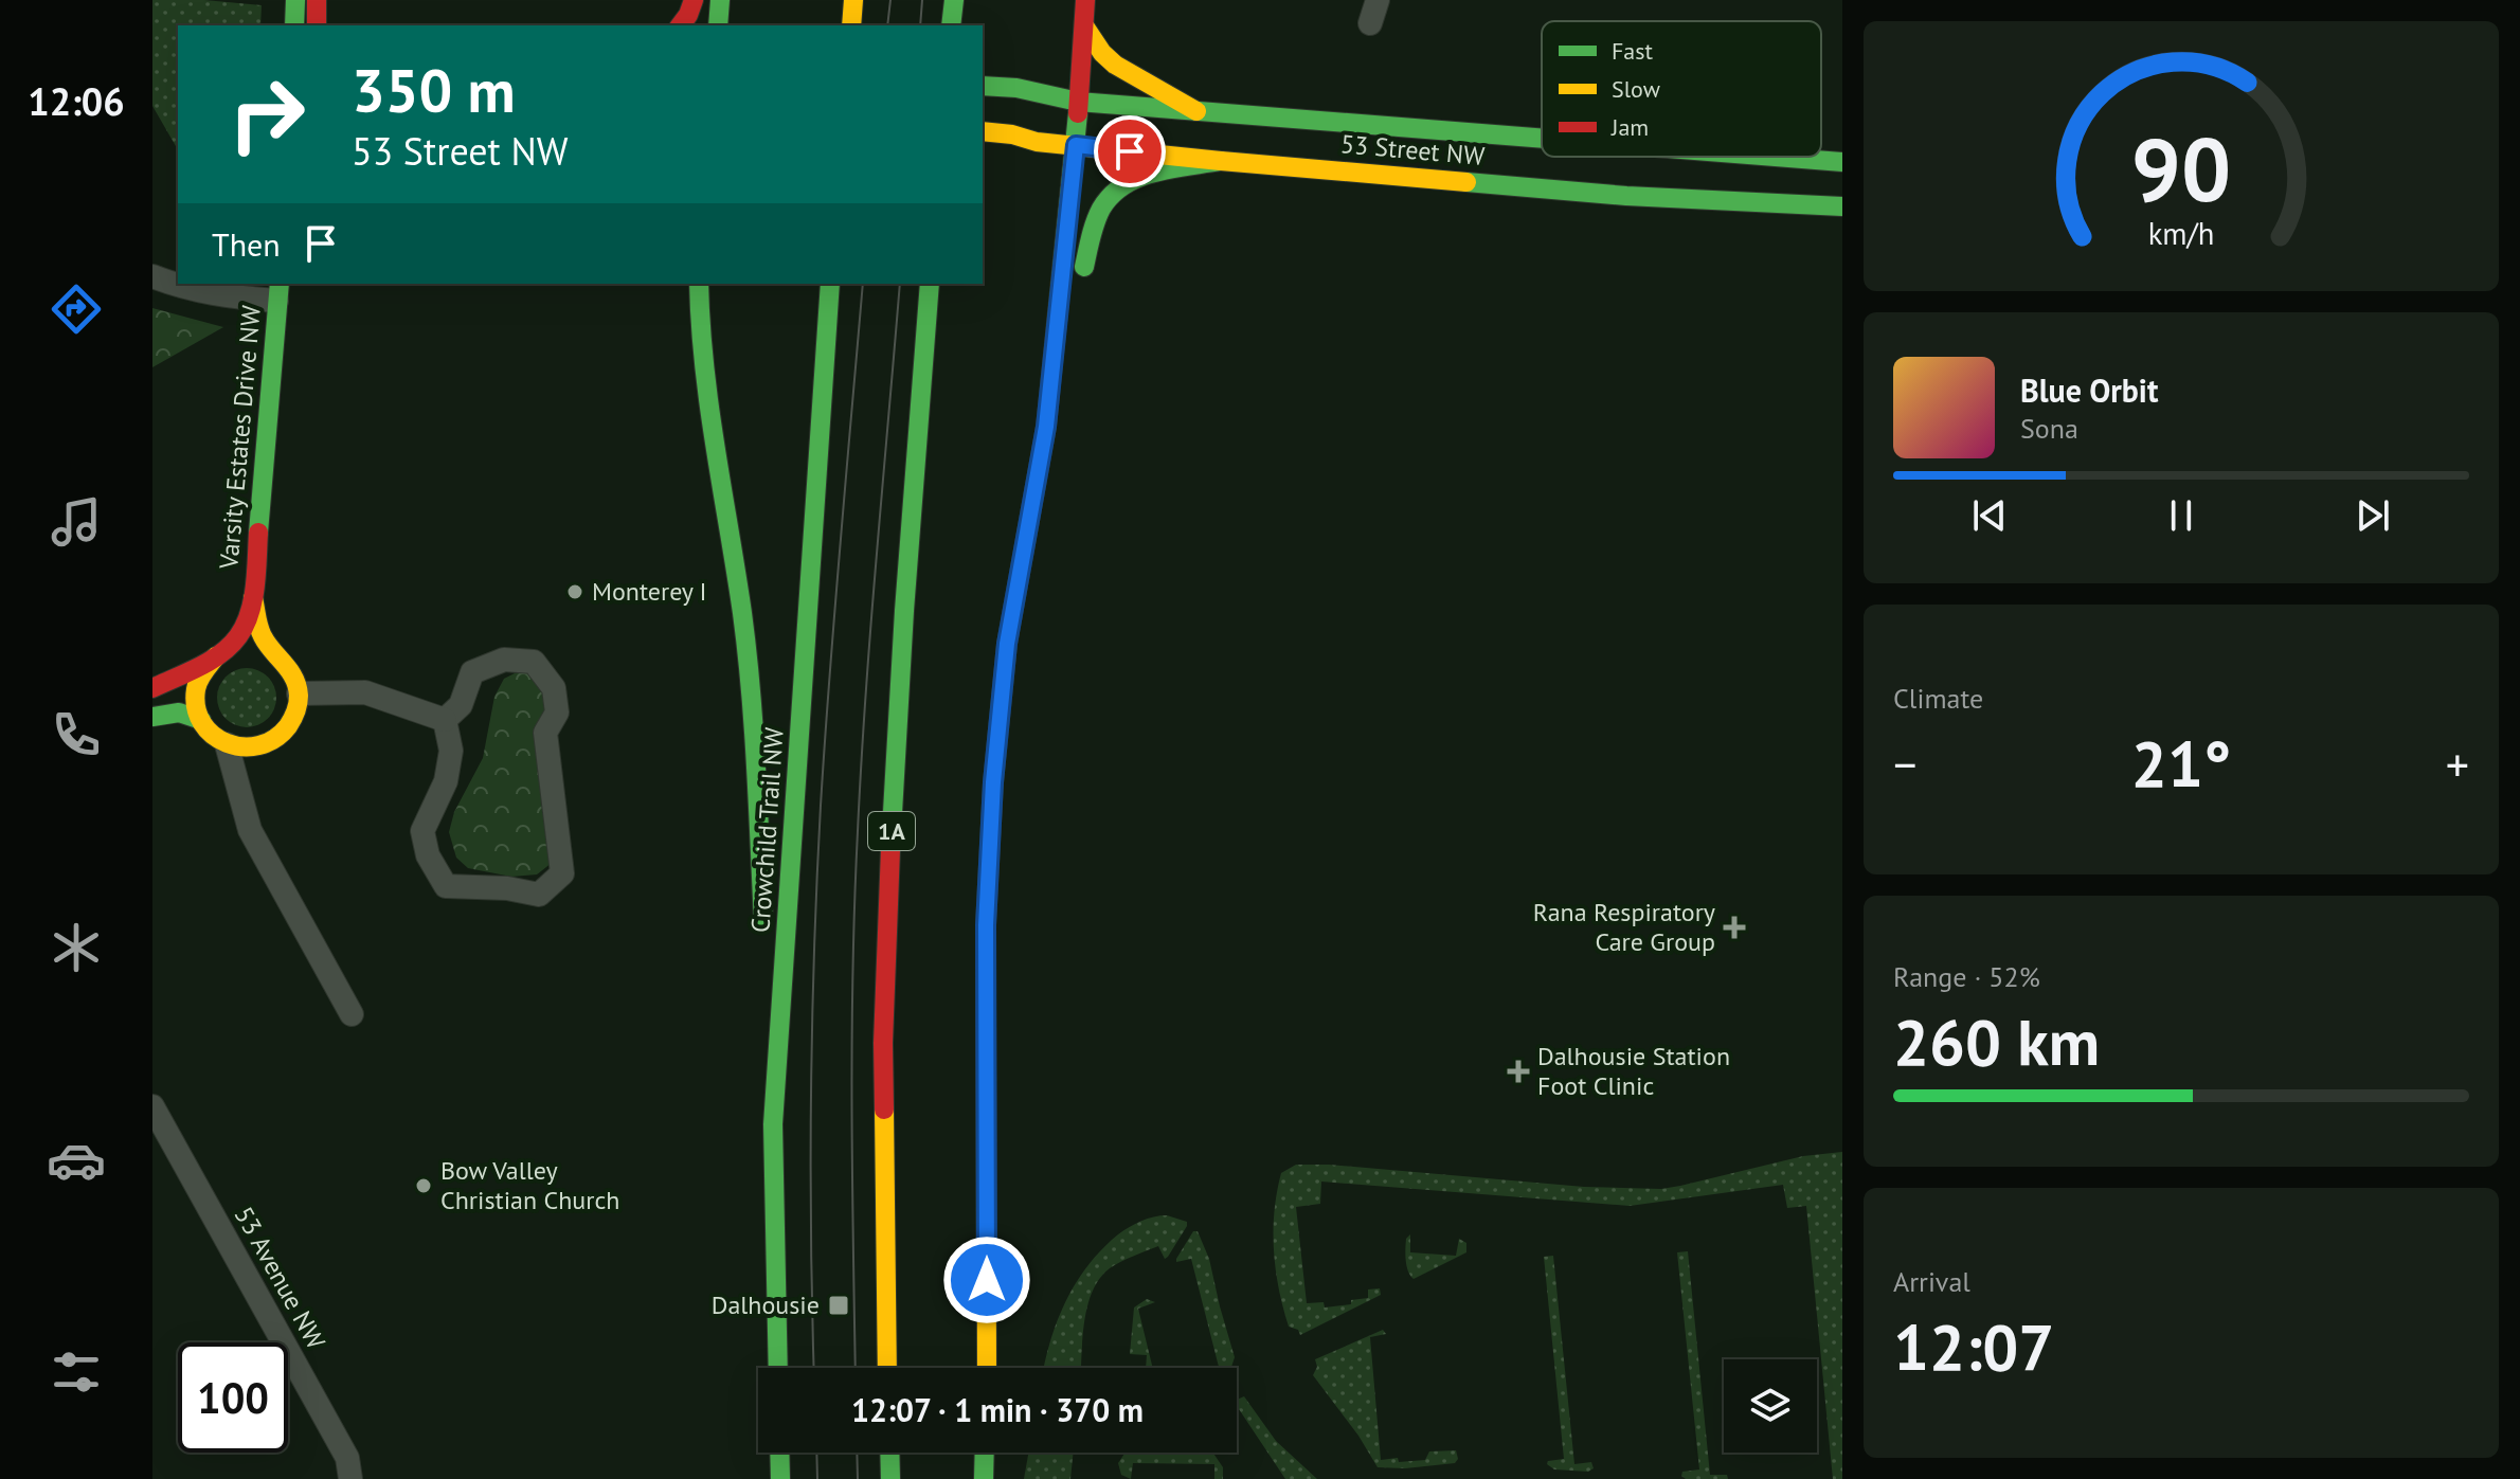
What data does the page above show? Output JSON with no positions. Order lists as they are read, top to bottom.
{
  "streets": {
    "main road": [
      "53 Street NW",
      "Varsity Estates Drive NW",
      "Crowchild Trail NW",
      "1A"
    ],
    "street": ["53 Avenue NW"]
  },
  "places": {
    "other": ["Monterey I", "Bow Valley Christian Church"],
    "health": ["Rana Respiratory Care Group", "Dalhousie Station Foot Clinic"],
    "transit": ["Dalhousie"]
  },
  "legend": ["Fast", "Slow", "Jam"],
  "page": {
    "tabs": "12:06",
    "turn": ["350 m", "53 Street NW"],
    "then": "Then",
    "song": ["Blue Orbit", "Sona"],
    "tile": [
      "Climate",
      ["Range · 52%", "260 km"],
      ["Arrival", "12:07"]
    ],
    "heat": ["−", "21°", "+"],
    "limit": "100",
    "trip": "12:07 · 1 min · 370 m",
    "gauge": ["90", "km/h"]
  }
}
